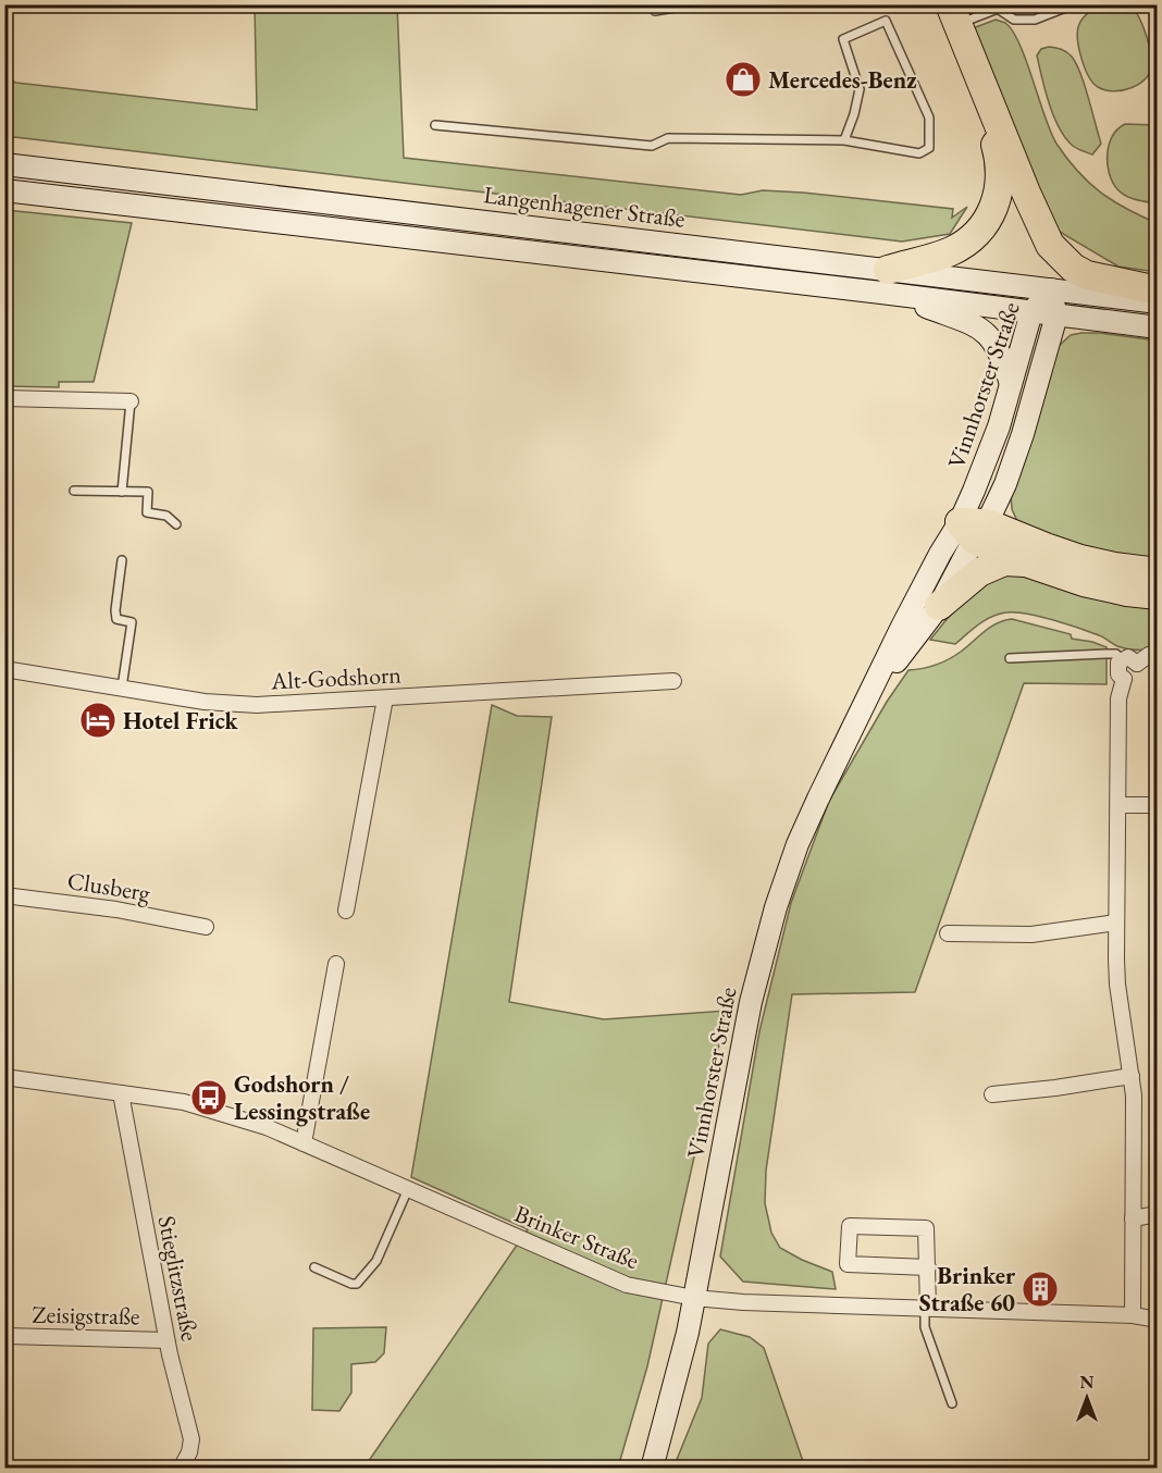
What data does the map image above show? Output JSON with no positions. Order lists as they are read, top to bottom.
{
  "streets": {
    "main road": ["Langenhagener Straße", "Vinnhorster Straße"],
    "street": [
      "Alt-Godshorn",
      "Clusberg",
      "Brinker Straße",
      "Stieglitzstraße",
      "Zeisigstraße"
    ]
  },
  "crossings": [
    ["Langenhagener Straße", "Vinnhorster Straße"],
    ["Vinnhorster Straße", "Brinker Straße"],
    ["Brinker Straße", "Stieglitzstraße"],
    ["Stieglitzstraße", "Zeisigstraße"]
  ],
  "places": {
    "shop": ["Mercedes-Benz"],
    "hotel": ["Hotel Frick"],
    "bus stop": ["Godshorn / Lessingstraße"],
    "building": ["Brinker Straße 60"]
  },
  "north": "top"
}
